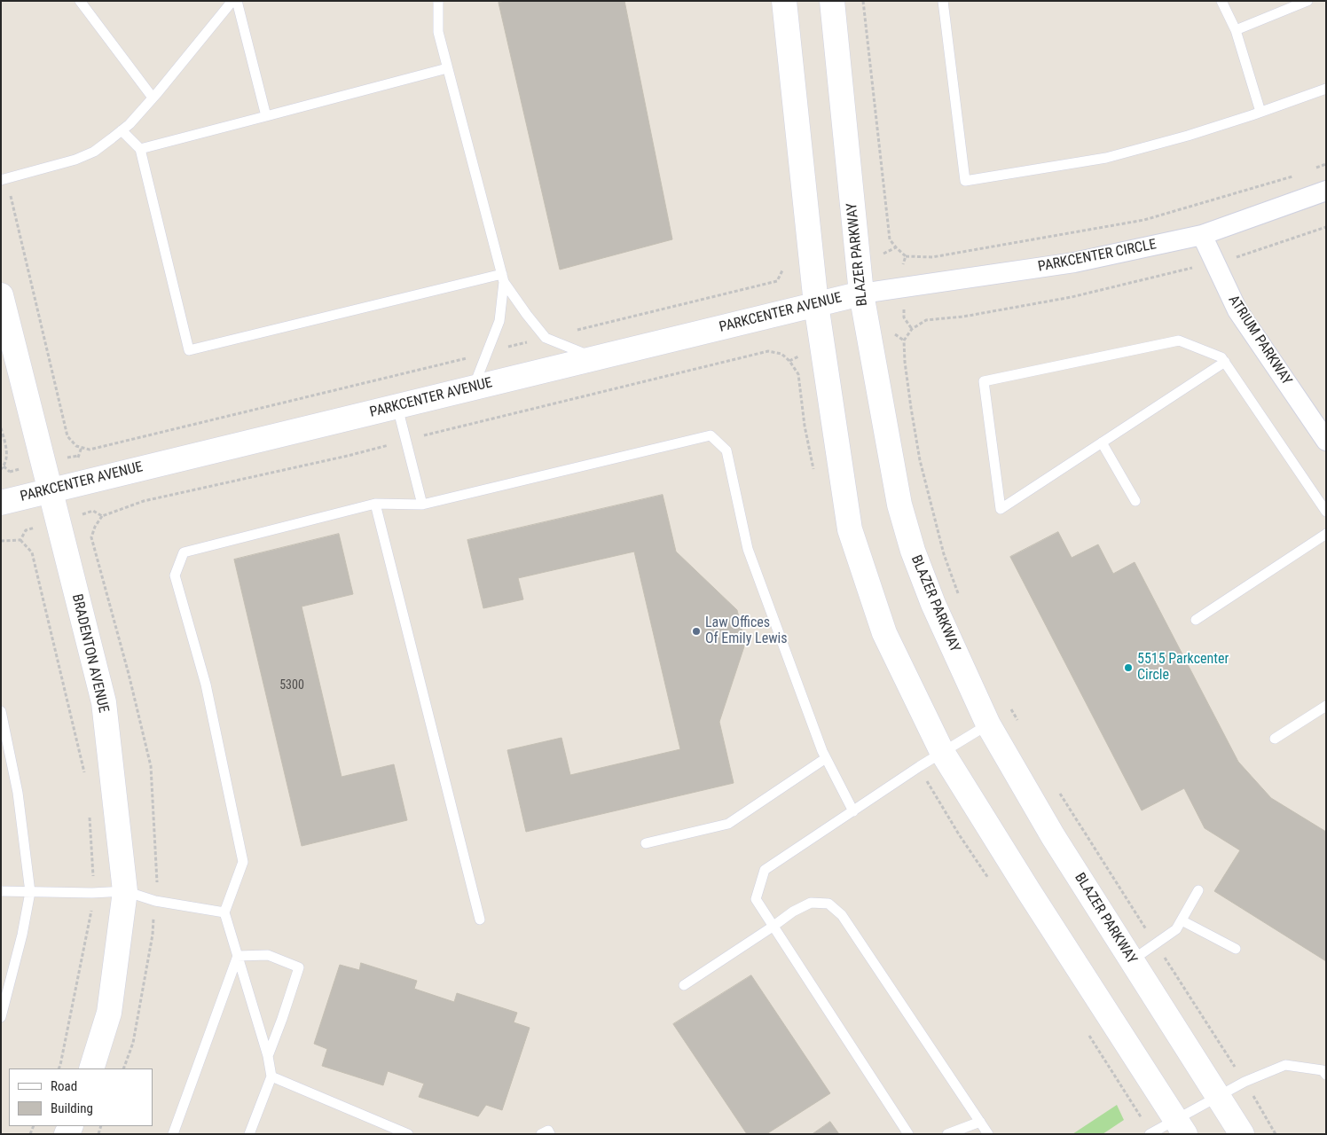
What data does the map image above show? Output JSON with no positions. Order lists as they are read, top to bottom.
{
  "streets": {
    "street": [
      "BLAZER PARKWAY",
      "PARKCENTER CIRCLE",
      "PARKCENTER AVENUE",
      "ATRIUM PARKWAY",
      "BRADENTON AVENUE"
    ]
  },
  "crossings": [
    ["BLAZER PARKWAY", "PARKCENTER CIRCLE"],
    ["BLAZER PARKWAY", "PARKCENTER AVENUE"],
    ["PARKCENTER CIRCLE", "PARKCENTER AVENUE"],
    ["PARKCENTER CIRCLE", "ATRIUM PARKWAY"],
    ["PARKCENTER AVENUE", "BRADENTON AVENUE"]
  ],
  "places": ["Law Offices Of Emily Lewis", "5515 Parkcenter Circle"],
  "house_numbers": ["5300"],
  "legend": ["Road", "Building"]
}
